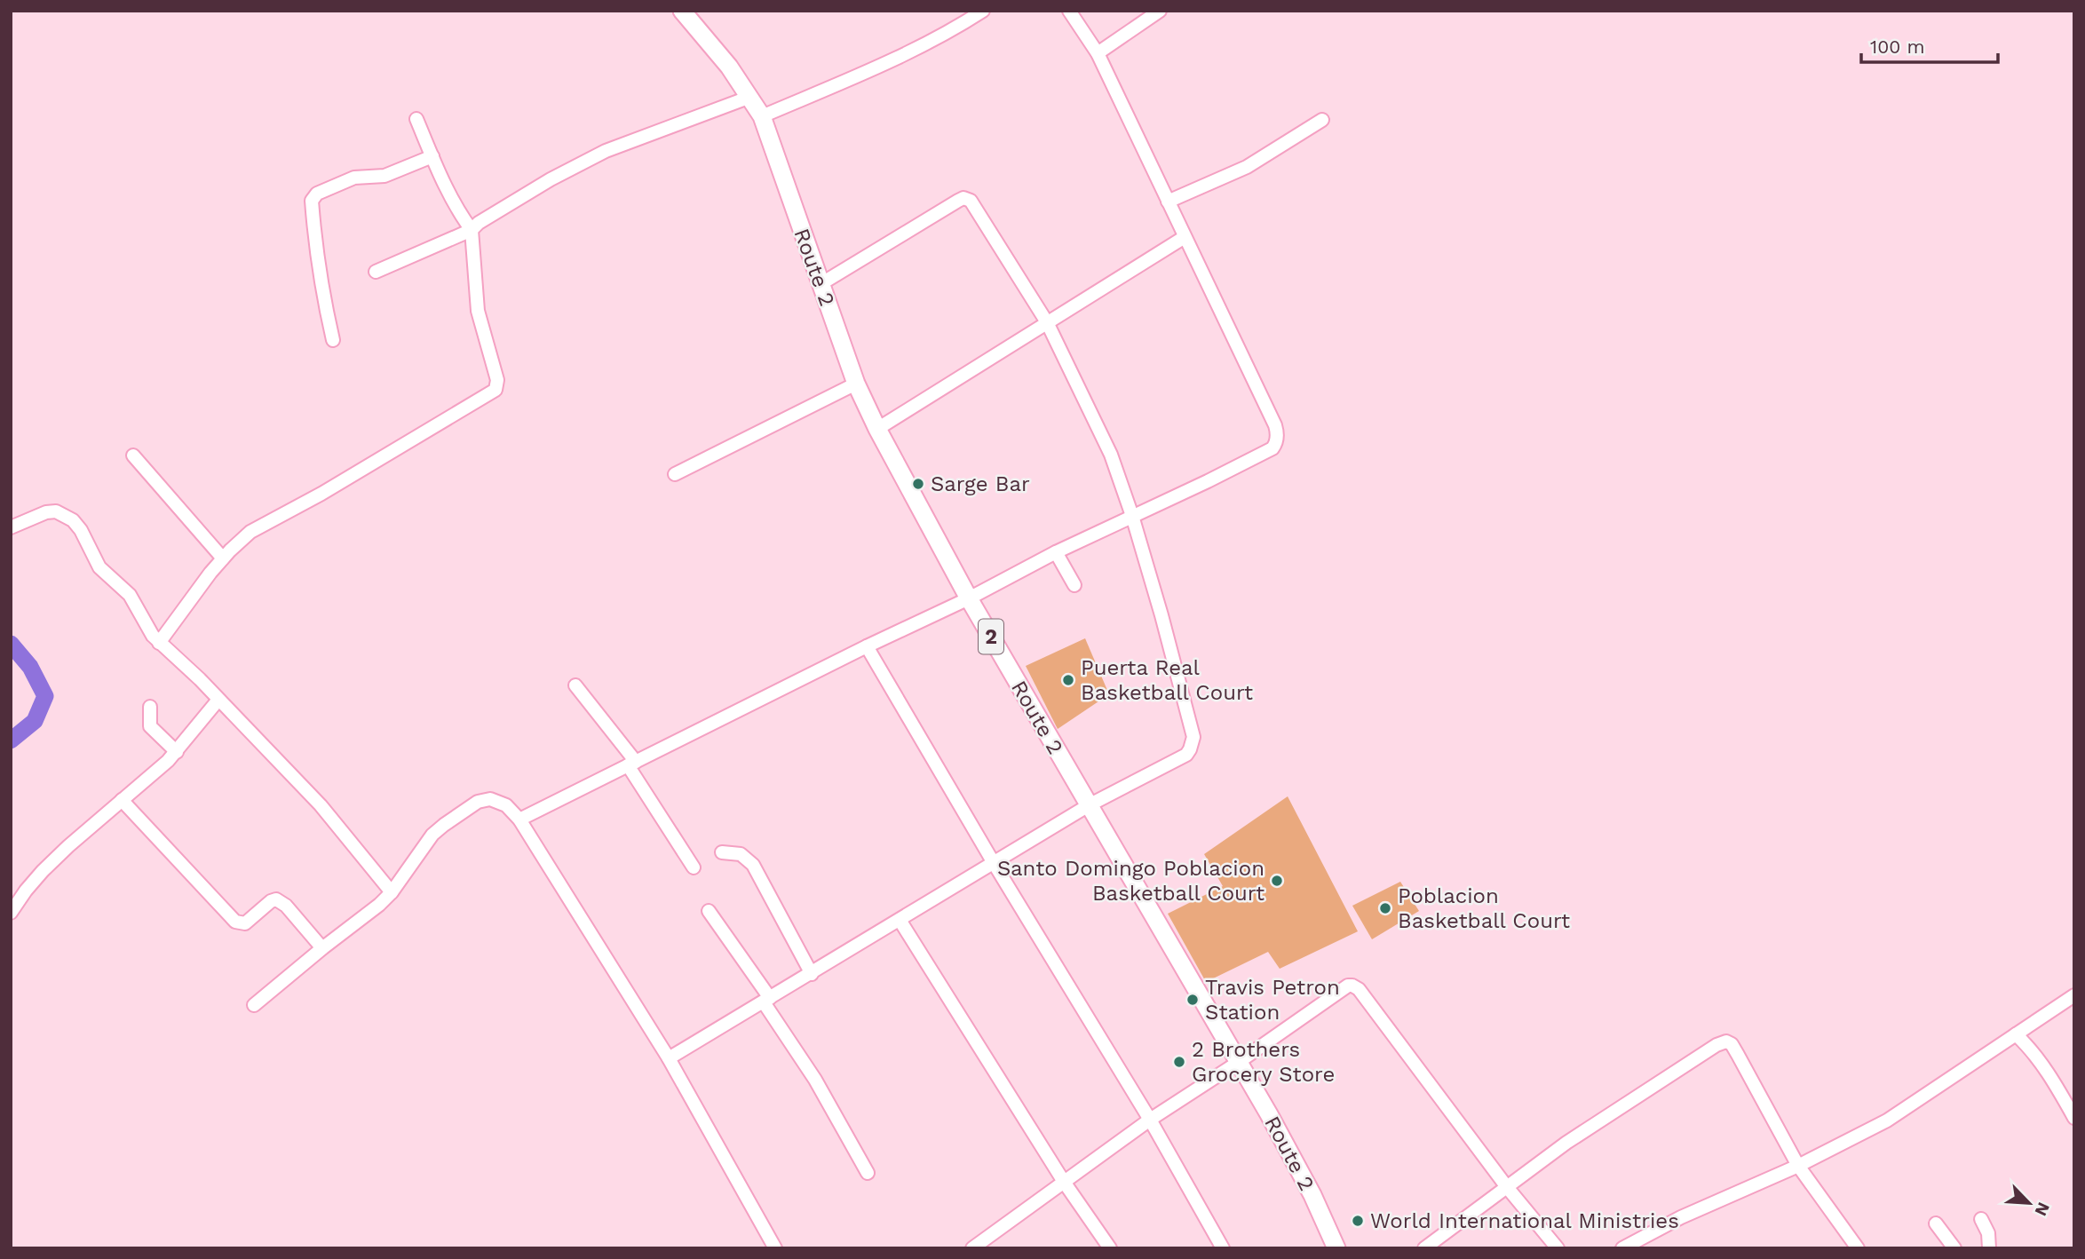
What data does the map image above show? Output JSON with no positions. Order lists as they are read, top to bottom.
{
  "streets": {
    "highway": ["Route 2", "2"]
  },
  "places": [
    "Sarge Bar",
    "Puerta Real Basketball Court",
    "Santo Domingo Poblacion Basketball Court",
    "Poblacion Basketball Court",
    "Travis Petron Station",
    "2 Brothers Grocery Store",
    "World International Ministries"
  ],
  "scale_bar": "100 m",
  "north": "bottom right"
}
